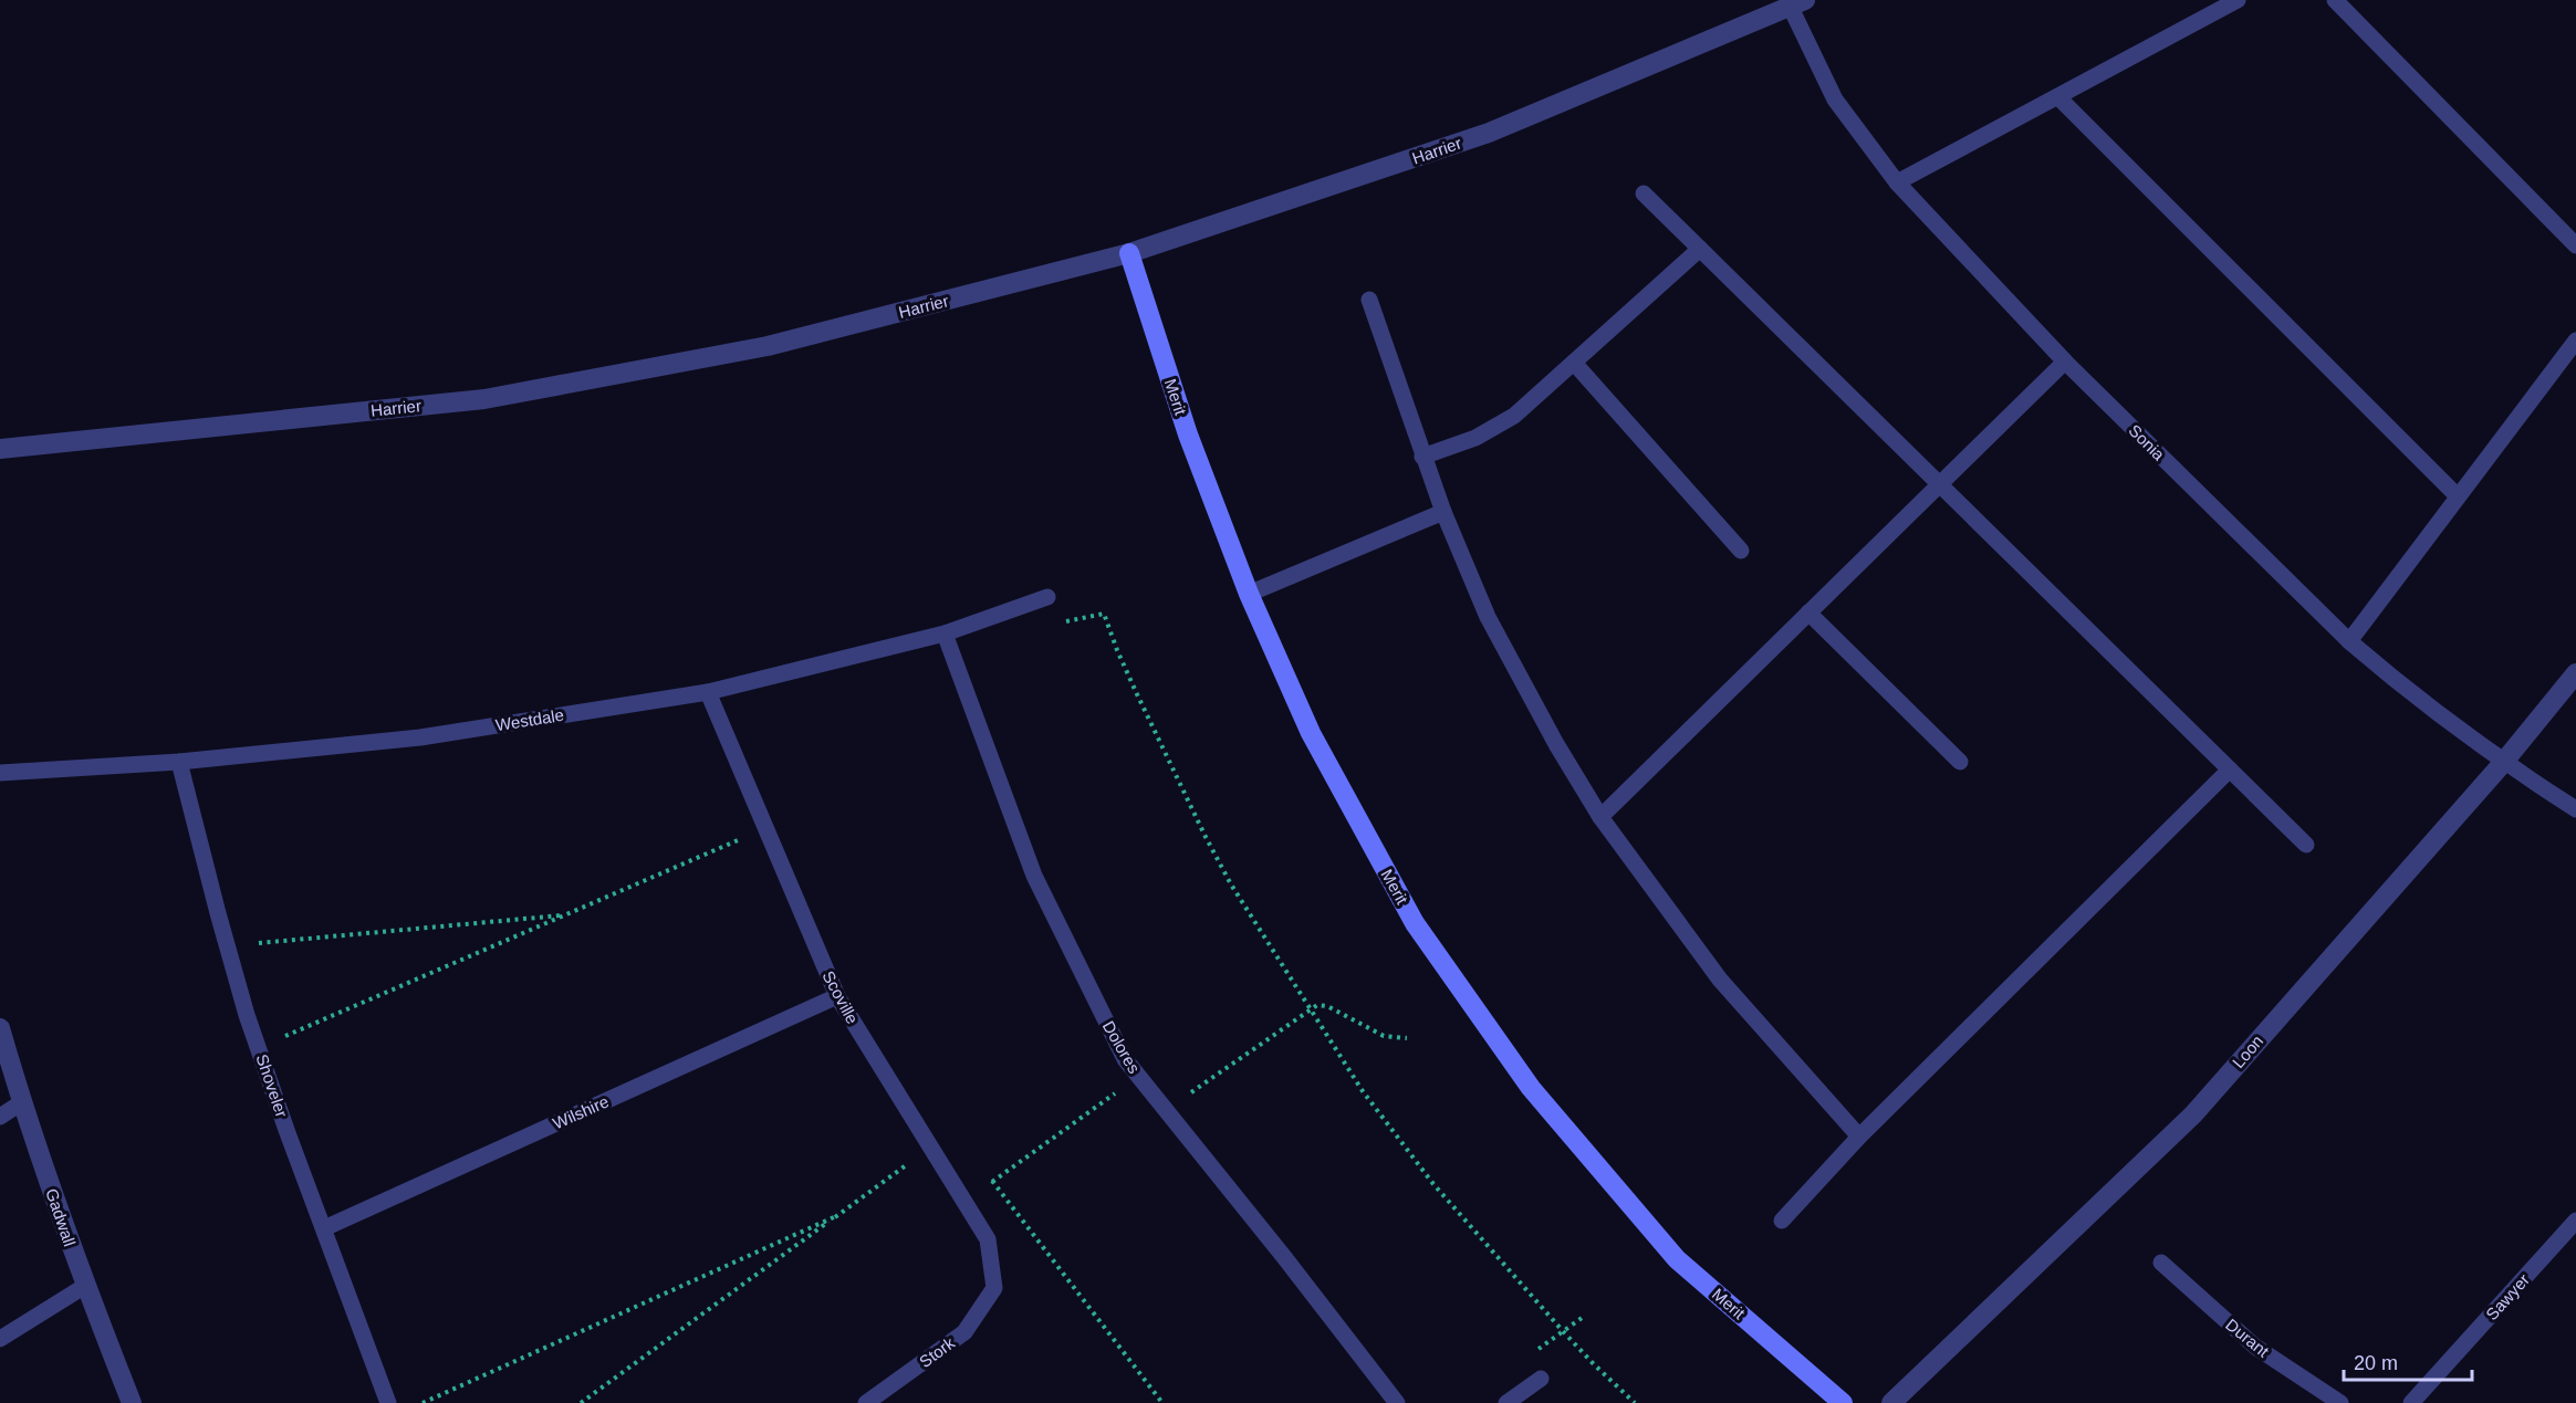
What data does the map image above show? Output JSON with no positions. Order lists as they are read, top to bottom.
{
  "streets": {
    "street": [
      "Harrier",
      "Merit",
      "Loon",
      "Gadwall"
    ],
    "lane": [
      "Sonia",
      "Westdale",
      "Scoville",
      "Dolores",
      "Shoveler",
      "Wilshire",
      "Sawyer",
      "Durant",
      "Stork"
    ]
  },
  "crossings": [
    ["Harrier", "Merit"],
    ["Harrier", "Sonia"],
    ["Sonia", "Loon"],
    ["Westdale", "Scoville"],
    ["Westdale", "Dolores"],
    ["Westdale", "Shoveler"],
    ["Scoville", "Wilshire"],
    ["Scoville", "Stork"],
    ["Shoveler", "Wilshire"]
  ],
  "scale_bar": "20 m"
}
